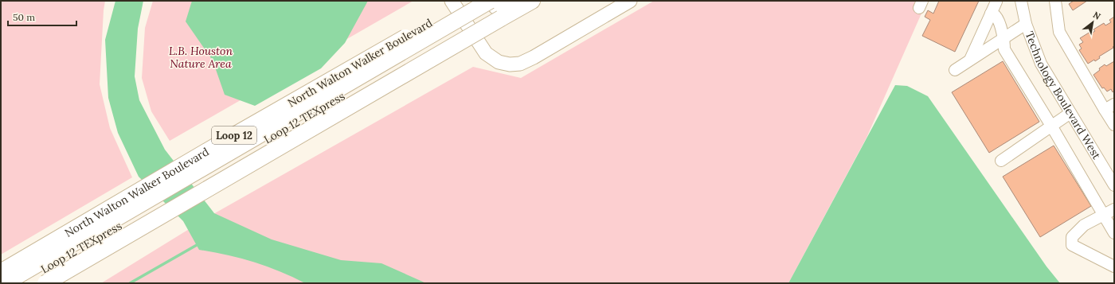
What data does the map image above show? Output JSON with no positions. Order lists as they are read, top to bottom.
{
  "streets": {
    "highway": ["North Walton Walker Boulevard", "Loop 12 TEXpress", "Loop 12"],
    "street": ["Technology Boulevard West"]
  },
  "crossings": [
    ["Loop 12 TEXpress", "Loop 12"]
  ],
  "parks": ["L.B. Houston Nature Area"],
  "scale_bar": "50 m",
  "north": "top right"
}
